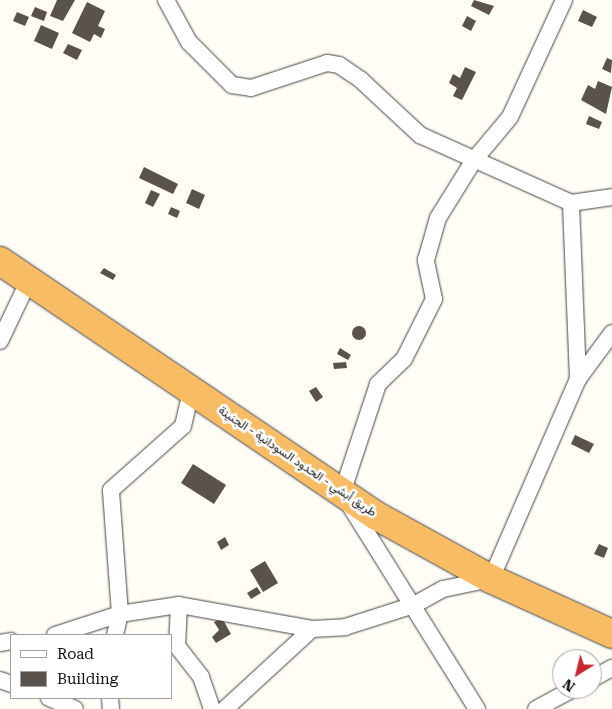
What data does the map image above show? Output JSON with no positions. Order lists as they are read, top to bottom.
{
  "streets": {
    "highway": ["طريق أبشي - الحدود السودانية - الجنينة"]
  },
  "legend": ["Road", "Building"],
  "north": "bottom left"
}
